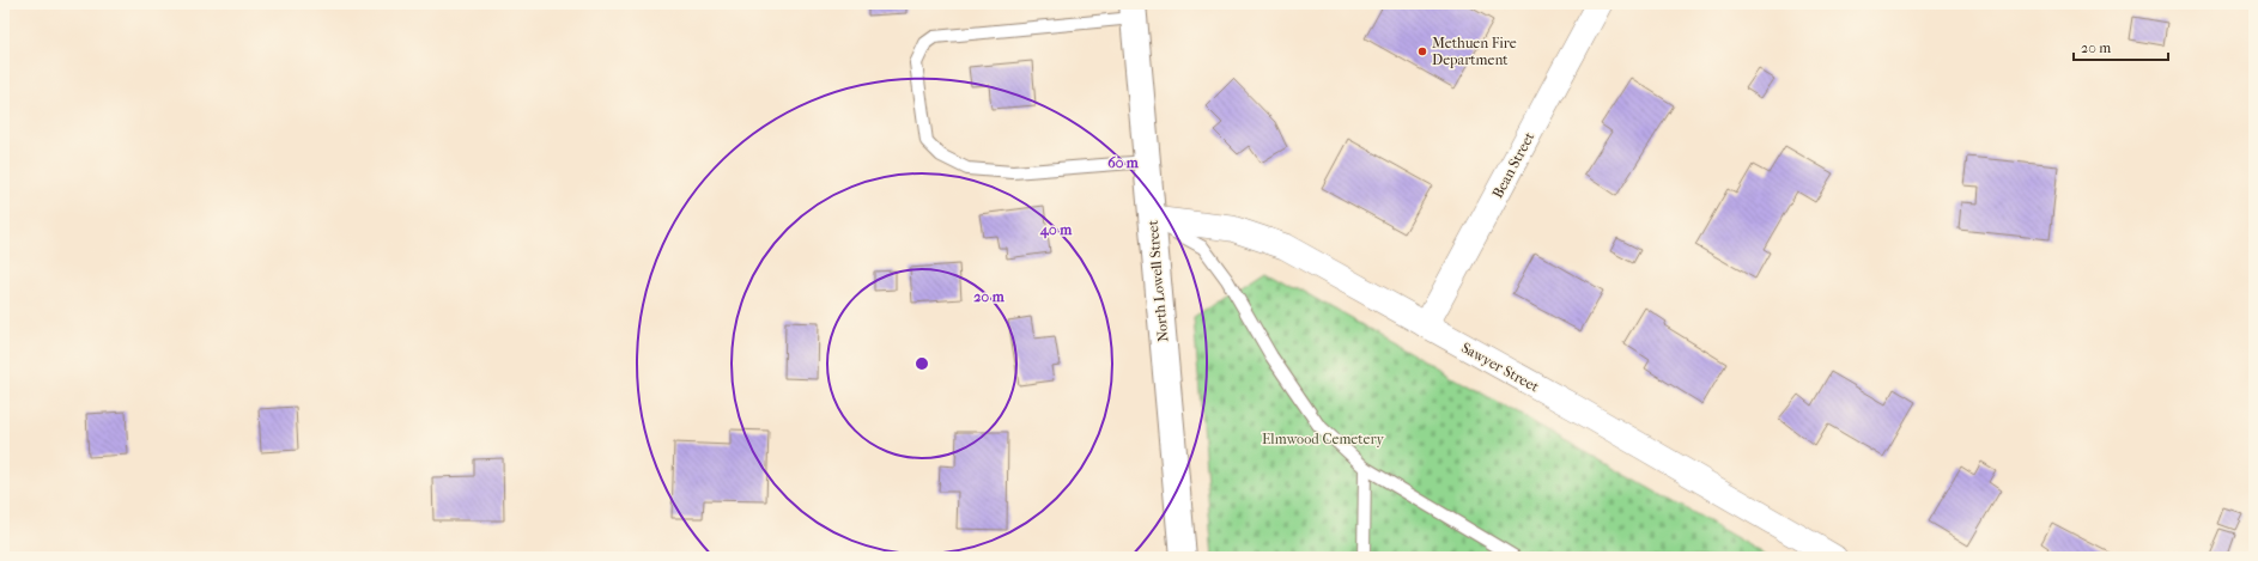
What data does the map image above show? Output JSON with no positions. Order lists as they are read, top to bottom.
{
  "streets": {
    "main road": ["North Lowell Street"],
    "street": ["Bean Street", "Sawyer Street"]
  },
  "crossings": [
    ["Bean Street", "Sawyer Street"],
    ["North Lowell Street", "Sawyer Street"]
  ],
  "parks": ["Elmwood Cemetery"],
  "places": ["Methuen Fire Department"],
  "scale_bar": "20 m",
  "rings": ["60 m", "40 m", "20 m"]
}
